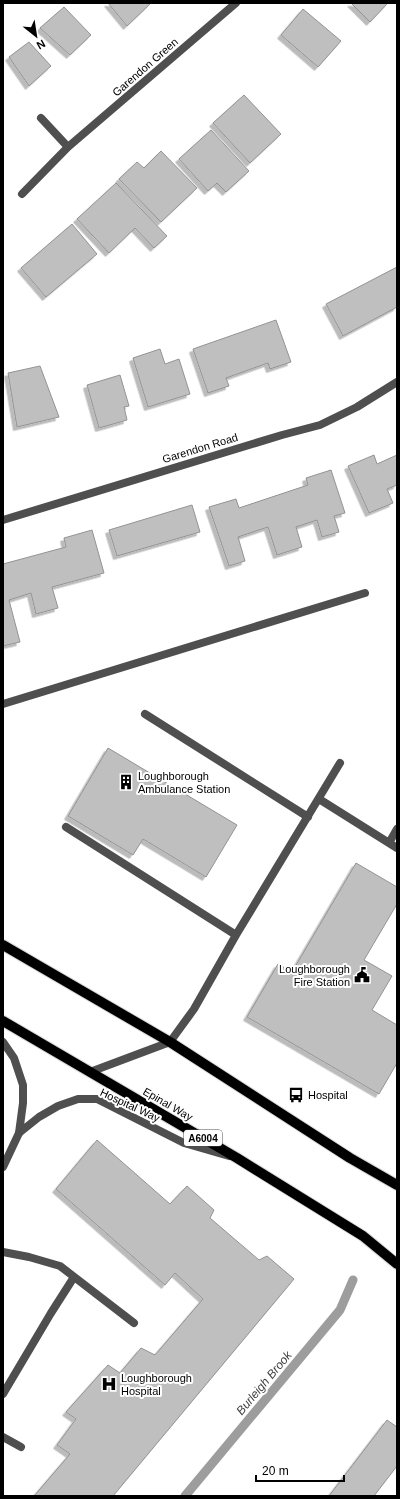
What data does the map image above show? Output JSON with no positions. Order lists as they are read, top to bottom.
{
  "streets": {
    "main road": ["Epinal Way", "A6004"],
    "street": ["Garendon Green", "Garendon Road", "Hospital Way"]
  },
  "crossings": [
    ["Epinal Way", "Hospital Way"]
  ],
  "water": ["Burleigh Brook"],
  "places": {
    "building": ["Loughborough Ambulance Station"],
    "public building": ["Loughborough Fire Station"],
    "bus stop": ["Hospital"],
    "hospital": ["Loughborough Hospital"]
  },
  "scale_bar": "20 m",
  "north": "bottom right"
}
